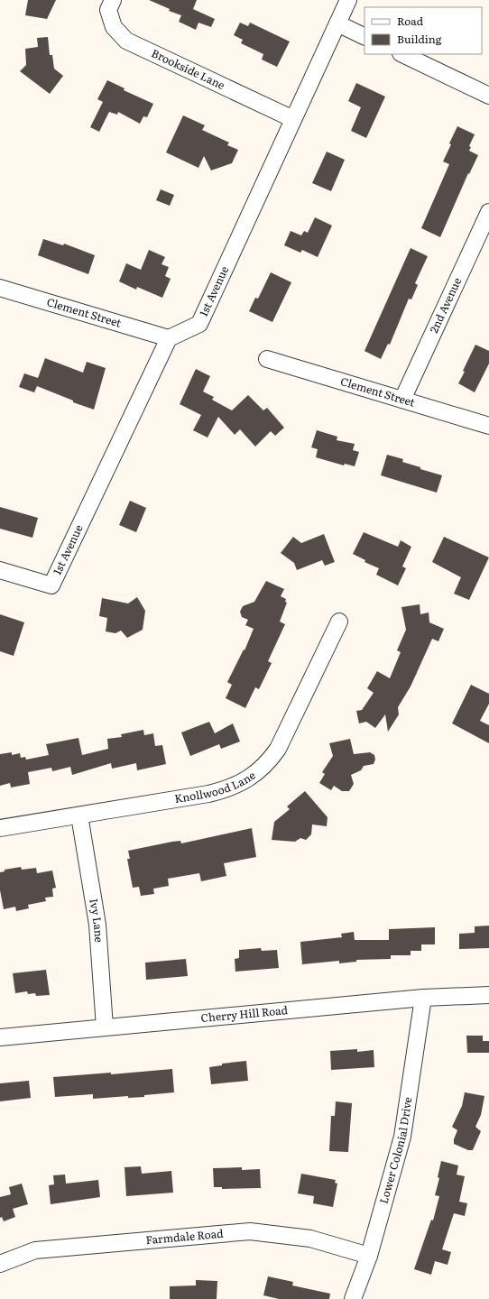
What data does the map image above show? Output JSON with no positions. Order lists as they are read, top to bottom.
{
  "streets": {
    "street": [
      "Brookside Lane",
      "1st Avenue",
      "2nd Avenue",
      "Clement Street",
      "Knollwood Lane",
      "Ivy Lane",
      "Cherry Hill Road",
      "Lower Colonial Drive",
      "Farmdale Road"
    ]
  },
  "crossings": [
    ["Brookside Lane", "1st Avenue"],
    ["1st Avenue", "Clement Street"],
    ["2nd Avenue", "Clement Street"],
    ["Knollwood Lane", "Ivy Lane"],
    ["Ivy Lane", "Cherry Hill Road"],
    ["Cherry Hill Road", "Lower Colonial Drive"],
    ["Lower Colonial Drive", "Farmdale Road"]
  ],
  "legend": ["Road", "Building"]
}
